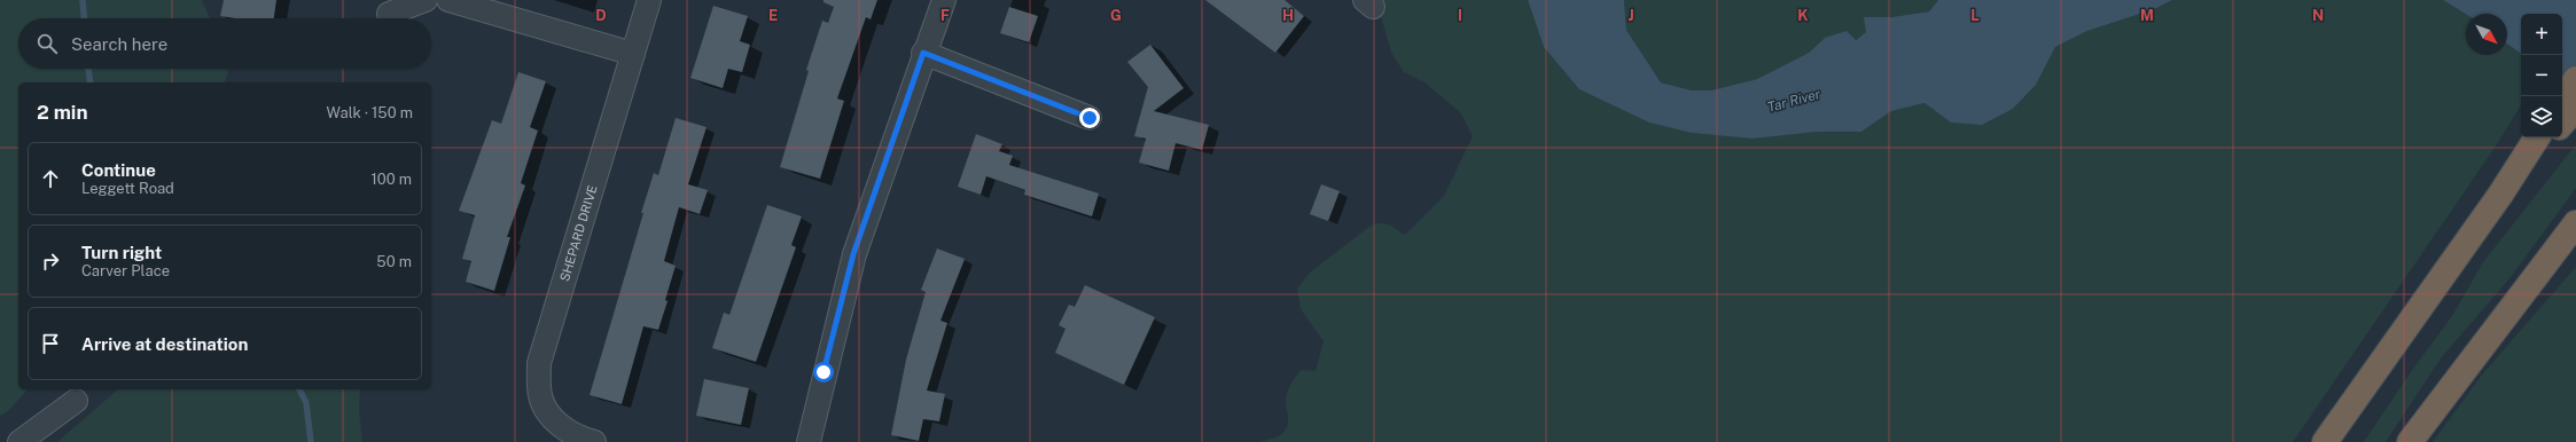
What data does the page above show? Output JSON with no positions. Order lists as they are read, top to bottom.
{
  "streets": {
    "street": ["SHEPARD DRIVE"]
  },
  "water": ["Tar River"],
  "north": "bottom right",
  "page": {
    "map_buttons": ["+", "−"],
    "search": "Search here",
    "heading": ["2 min", "Walk · 150 m"],
    "list": [
      ["Continue", "Leggett Road", "100 m"],
      ["Turn right", "Carver Place", "50 m"],
      "Arrive at destination"
    ]
  },
  "grid": {
    "columns": [
      "D",
      "E",
      "F",
      "G",
      "H",
      "I",
      "J",
      "K",
      "L",
      "M",
      "N"
    ]
  }
}
